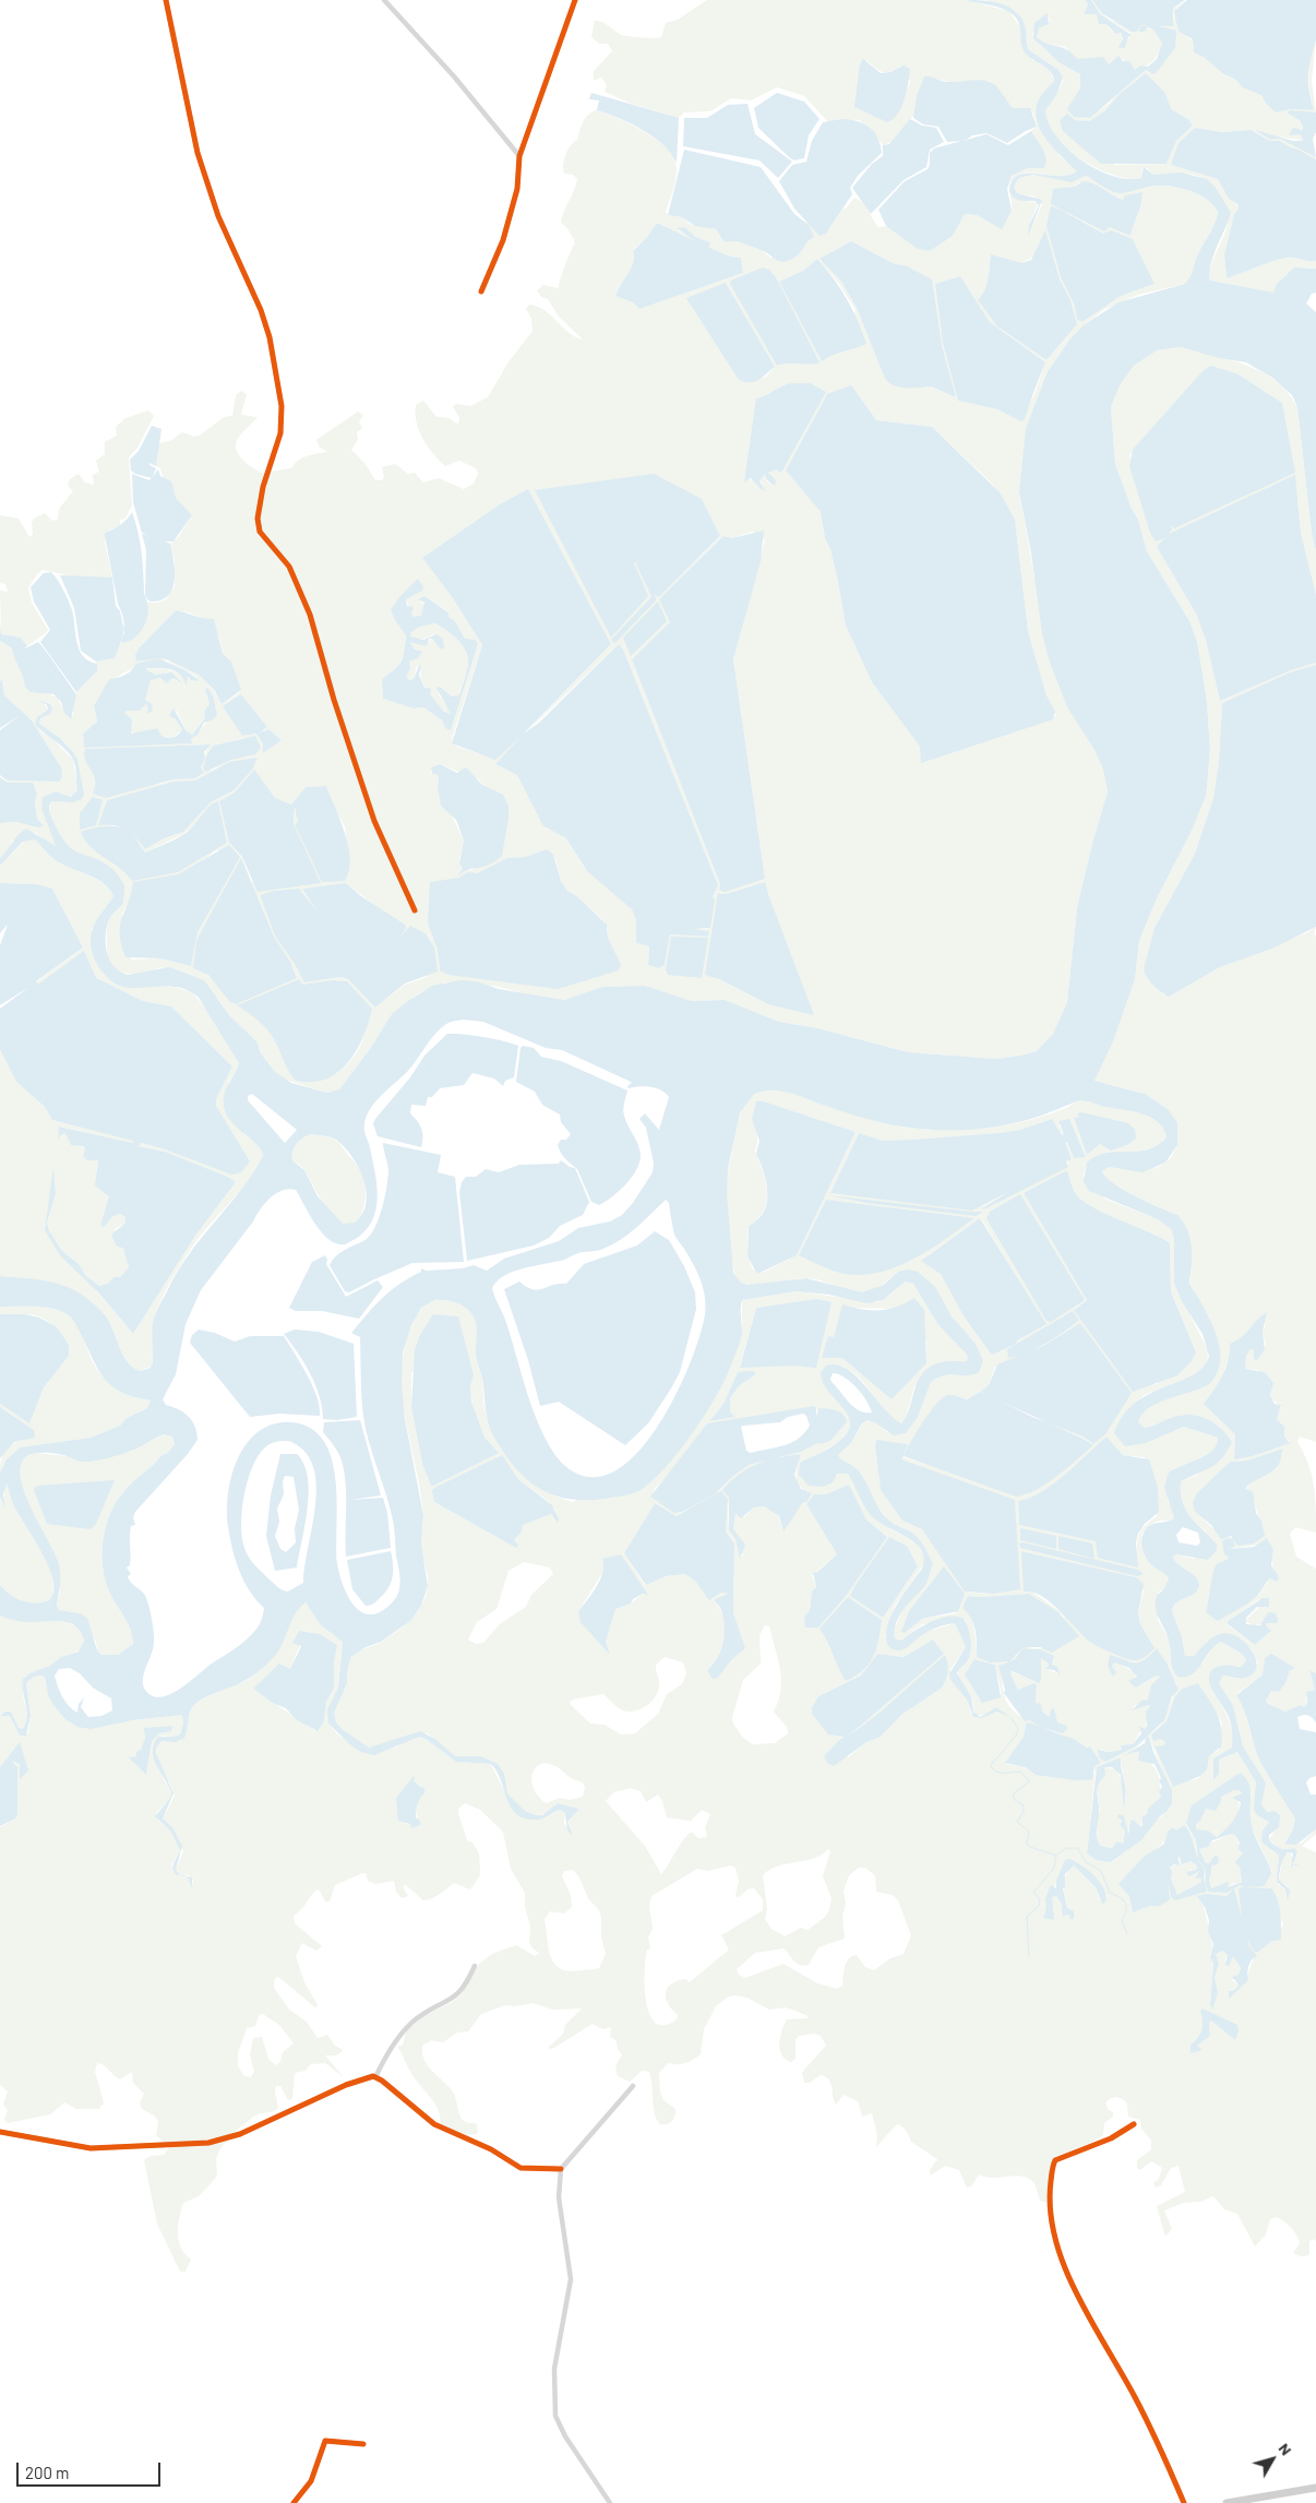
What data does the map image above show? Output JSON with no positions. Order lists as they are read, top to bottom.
{
  "scale_bar": "200 m",
  "north": "top right"
}
